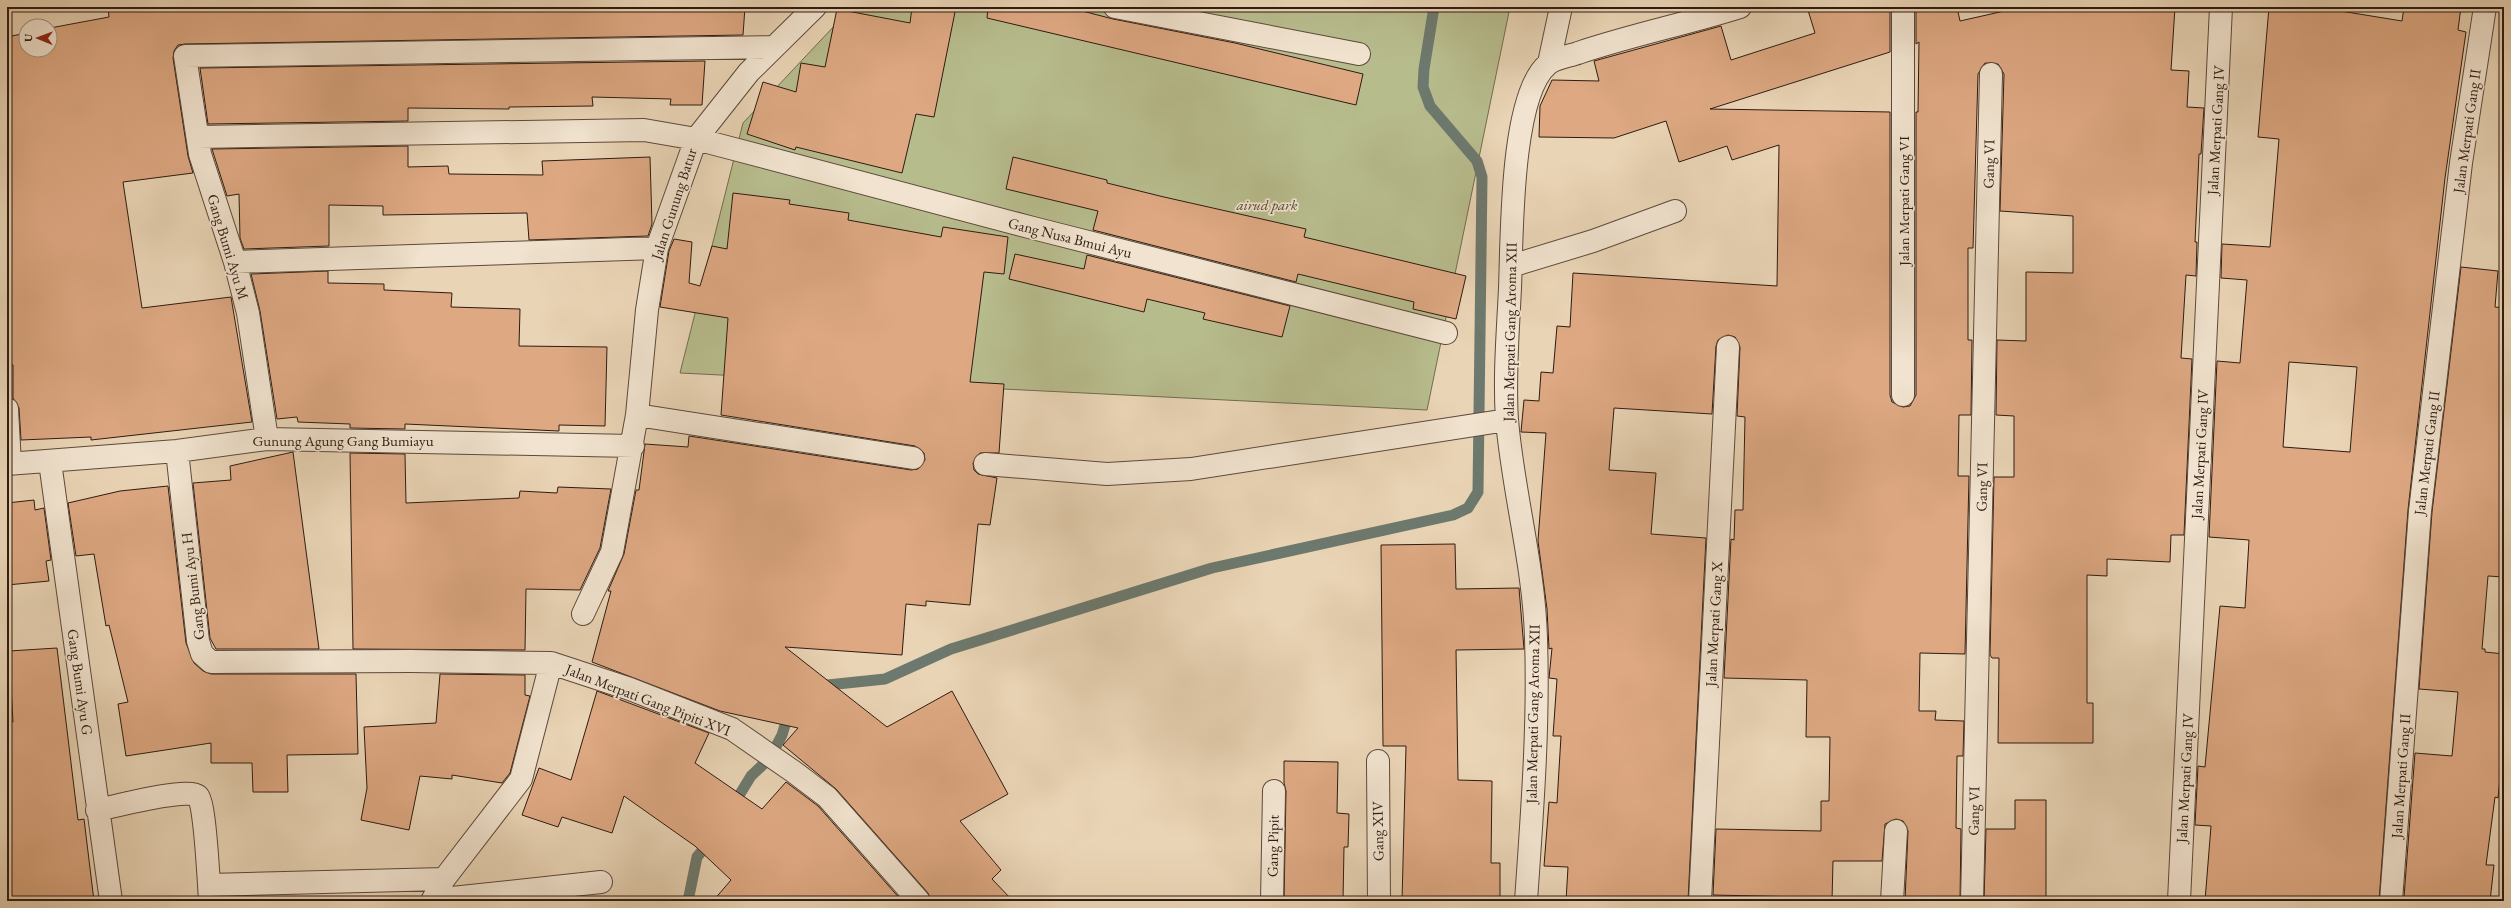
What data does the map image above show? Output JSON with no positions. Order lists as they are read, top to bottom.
{
  "streets": {
    "street": [
      "Jalan Merpati Gang IV",
      "Jalan Merpati Gang II",
      "Gang VI",
      "Jalan Merpati Gang VI",
      "Jalan Gunung Batur",
      "Gang Nusa Bmui Ayu",
      "Gang Bumi Ayu M",
      "Jalan Merpati Gang Aroma XII",
      "Gunung Agung Gang Bumiayu",
      "Gang Bumi Ayu H",
      "Jalan Merpati Gang X",
      "Gang Bumi Ayu G",
      "Jalan Merpati Gang Pipiti XVI",
      "Gang XIV",
      "Gang Pipit"
    ]
  },
  "crossings": [
    ["Jalan Gunung Batur", "Gang Nusa Bmui Ayu"],
    ["Jalan Gunung Batur", "Gang Bumi Ayu M"],
    ["Jalan Gunung Batur", "Gunung Agung Gang Bumiayu"],
    ["Gang Nusa Bmui Ayu", "Gang Bumi Ayu M"],
    ["Gang Bumi Ayu M", "Gunung Agung Gang Bumiayu"],
    ["Gunung Agung Gang Bumiayu", "Gang Bumi Ayu H"],
    ["Gunung Agung Gang Bumiayu", "Gang Bumi Ayu G"],
    ["Gang Bumi Ayu H", "Jalan Merpati Gang Pipiti XVI"]
  ],
  "parks": ["airud park"],
  "north": "left"
}
